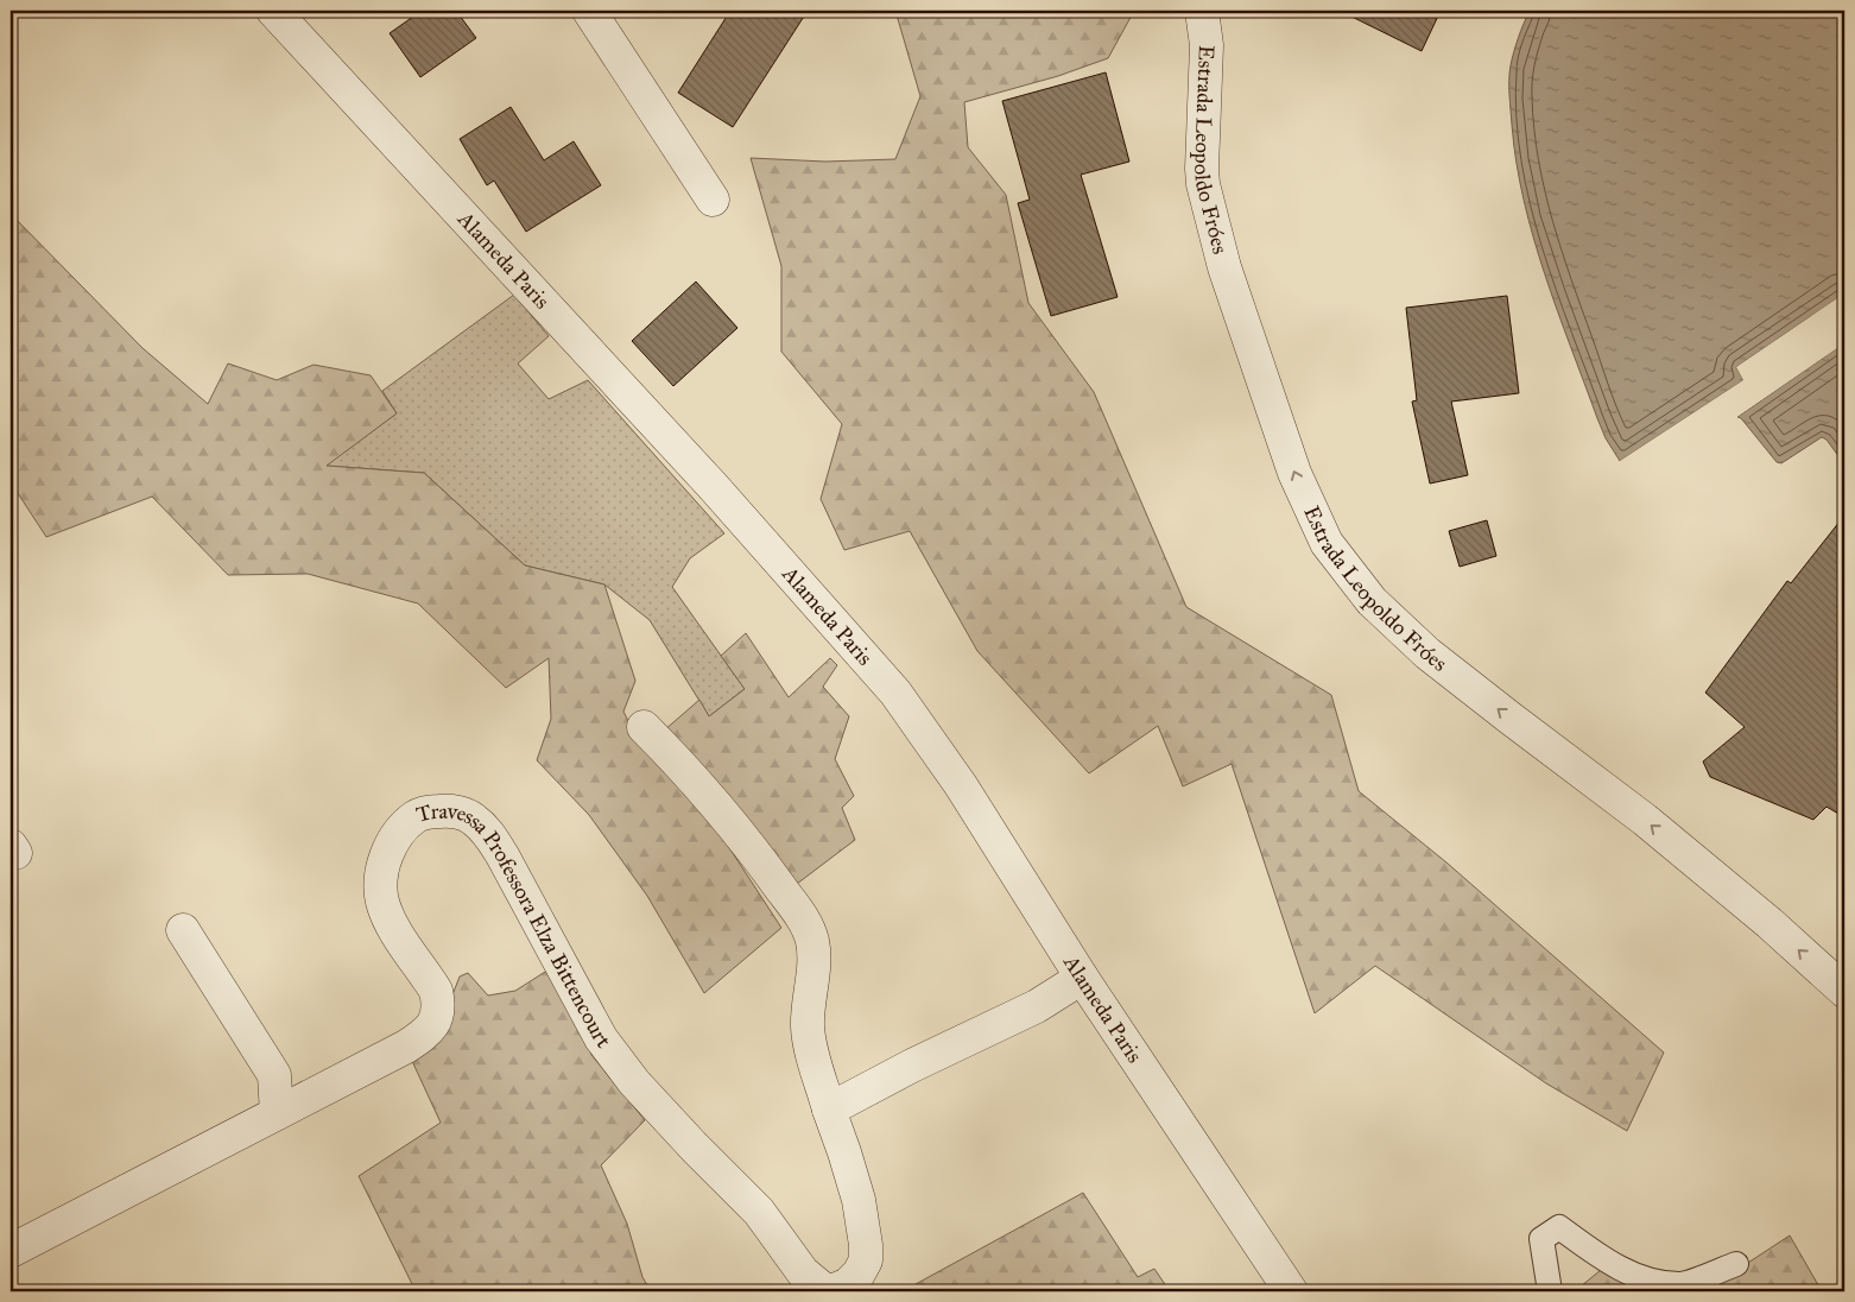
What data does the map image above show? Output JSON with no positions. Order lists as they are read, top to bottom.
{
  "streets": {
    "street": ["Estrada Leopoldo Fróes", "Alameda Paris", "Travessa Professora Elza Bittencourt"]
  },
  "one_way": ["Estrada Leopoldo Fróes"]
}
